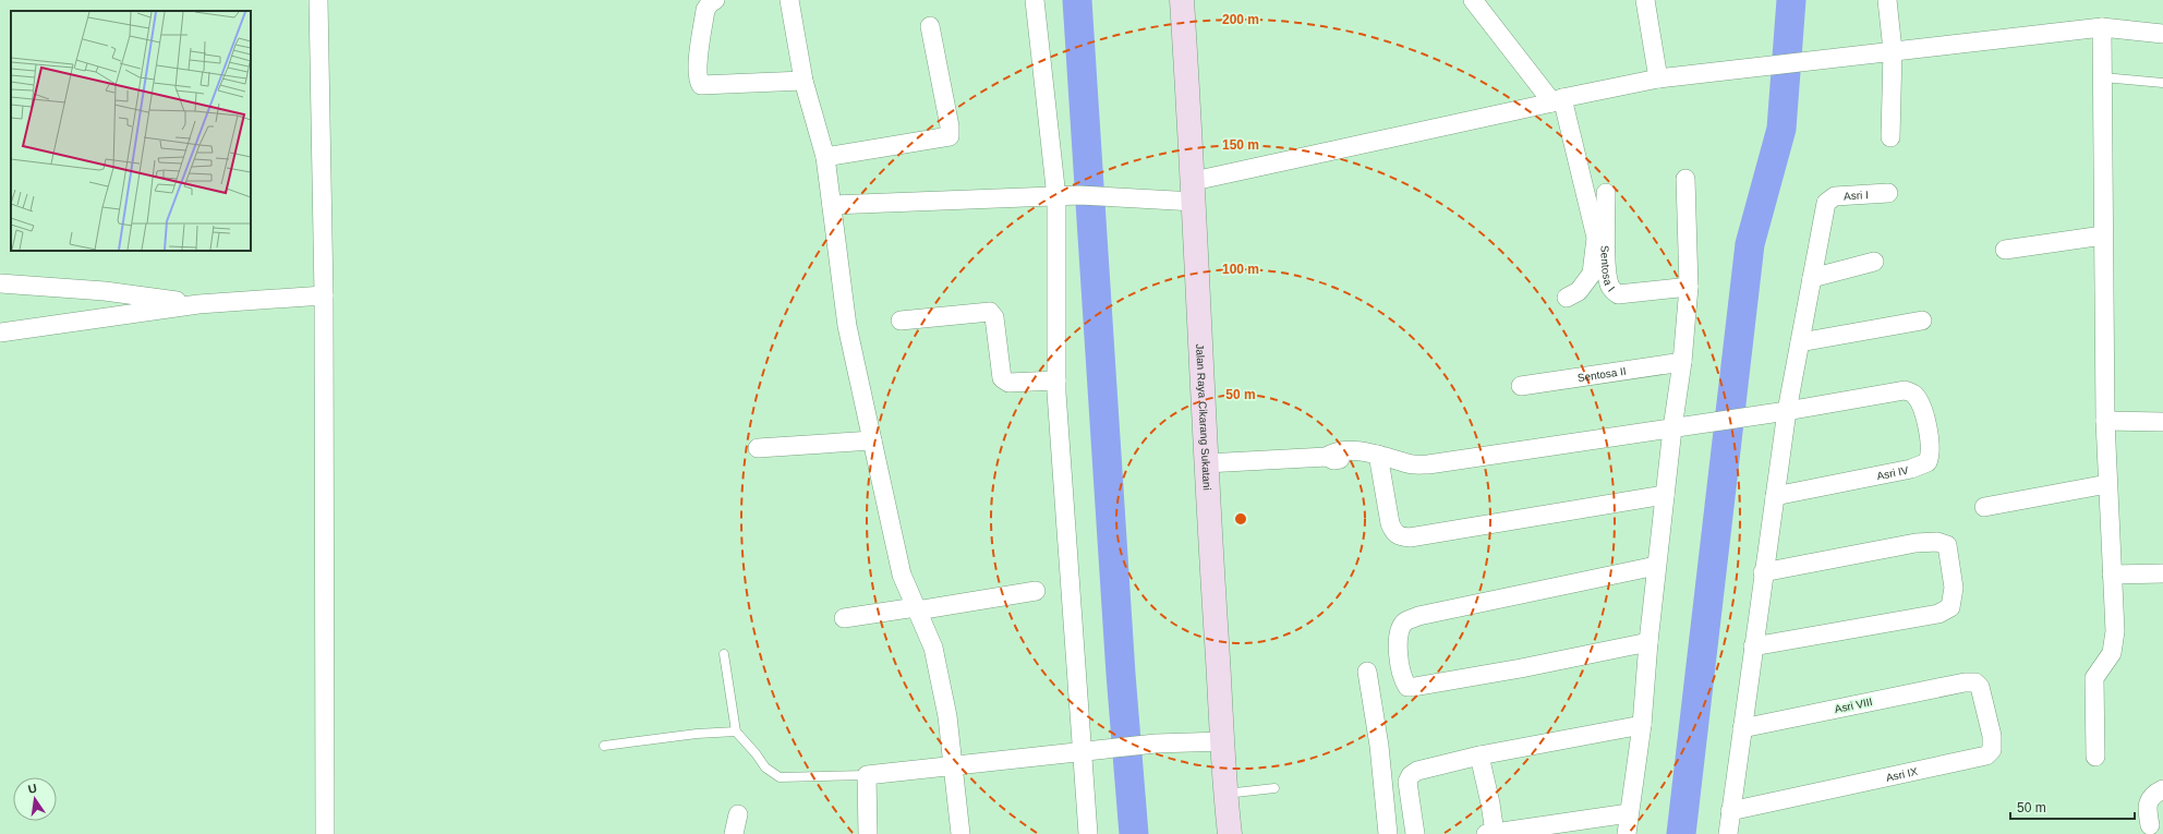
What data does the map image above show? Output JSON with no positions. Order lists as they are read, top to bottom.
{
  "streets": {
    "main road": ["Jalan Raya Cikarang Sukatani"],
    "street": [
      "Asri I",
      "Sentosa I",
      "Sentosa II",
      "Asri IV",
      "Asri VIII",
      "Asri IX"
    ]
  },
  "crossings": [
    ["Asri VIII", "Asri IX"]
  ],
  "scale_bar": "50 m",
  "north": "top",
  "rings": [
    "200 m",
    "150 m",
    "100 m",
    "50 m"
  ]
}
